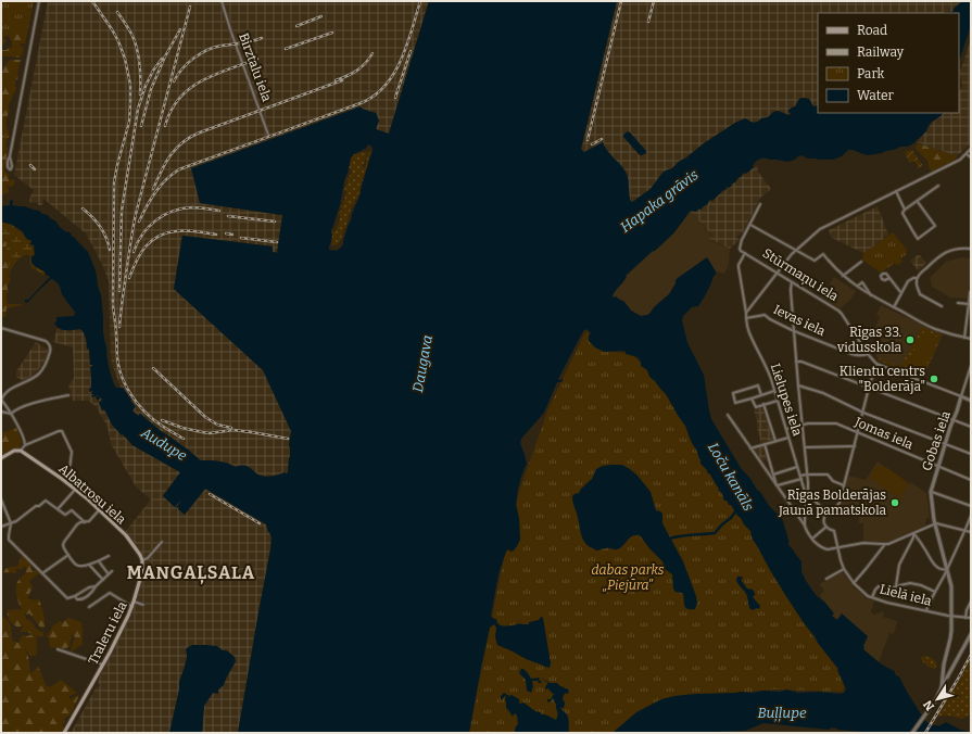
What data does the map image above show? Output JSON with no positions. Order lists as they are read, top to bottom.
{
  "streets": {
    "main road": ["Albatrosu iela", "Traleru iela"],
    "street": [
      "Birztalu iela",
      "Stūrmaņu iela",
      "Ievas iela",
      "Lielupes iela",
      "Jomas iela",
      "Gobas iela",
      "Lielā iela"
    ]
  },
  "crossings": [
    ["Stūrmaņu iela", "Ievas iela"],
    ["Stūrmaņu iela", "Lielupes iela"],
    ["Stūrmaņu iela", "Gobas iela"],
    ["Ievas iela", "Lielupes iela"],
    ["Lielupes iela", "Jomas iela"],
    ["Jomas iela", "Gobas iela"],
    ["Gobas iela", "Lielā iela"],
    ["Albatrosu iela", "Traleru iela"]
  ],
  "districts": ["MANGAĻSALA"],
  "water": [
    "Hapaka grāvis",
    "Daugava",
    "Audupe",
    "Loču kanāls",
    "Buļļupe"
  ],
  "parks": ["dabas parks „Piejūra”"],
  "places": ["Rīgas 33. vidusskola", "Klientu centrs \"Bolderāja\"", "Rīgas Bolderājas Jaunā pamatskola"],
  "legend": [
    "Road",
    "Railway",
    "Park",
    "Water"
  ],
  "north": "bottom left"
}
